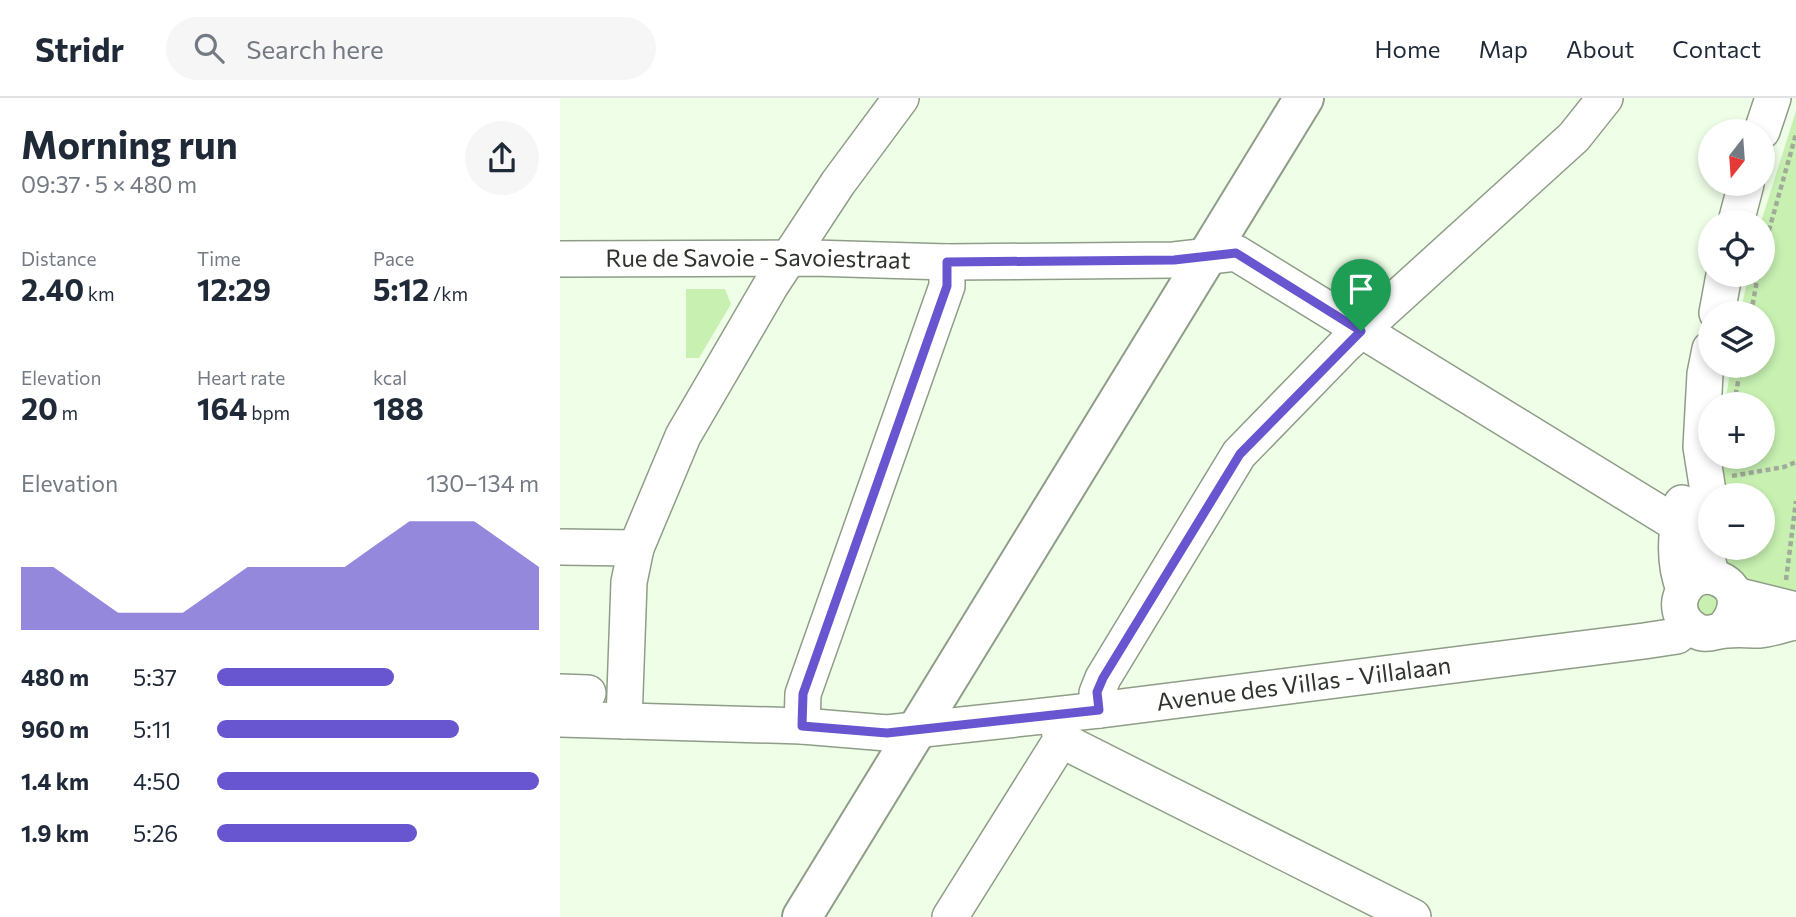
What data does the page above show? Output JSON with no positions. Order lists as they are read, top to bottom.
{
  "streets": {
    "street": ["Rue de Savoie - Savoiestraat", "Avenue des Villas - Villalaan"]
  },
  "north": "bottom",
  "page": {
    "header": "Stridr",
    "search": "Search here",
    "nav": [
      "Home",
      "Map",
      "About",
      "Contact"
    ],
    "heading": ["Morning run", "09:37 · 5 × 480 m"],
    "map_buttons": ["+", "−"],
    "stats": [
      ["Distance", "2.40 km"],
      ["Time", "12:29"],
      ["Pace", "5:12 /km"],
      ["Elevation", "20 m"],
      ["Heart rate", "164 bpm"],
      ["kcal", "188"]
    ],
    "chart": ["Elevation", "130–134 m"],
    "list": [
      {
        "name": "480 m",
        "note": "5:37"
      },
      {
        "name": "960 m",
        "note": "5:11"
      },
      {
        "name": "1.4 km",
        "note": "4:50"
      },
      {
        "name": "1.9 km",
        "note": "5:26"
      }
    ]
  }
}
